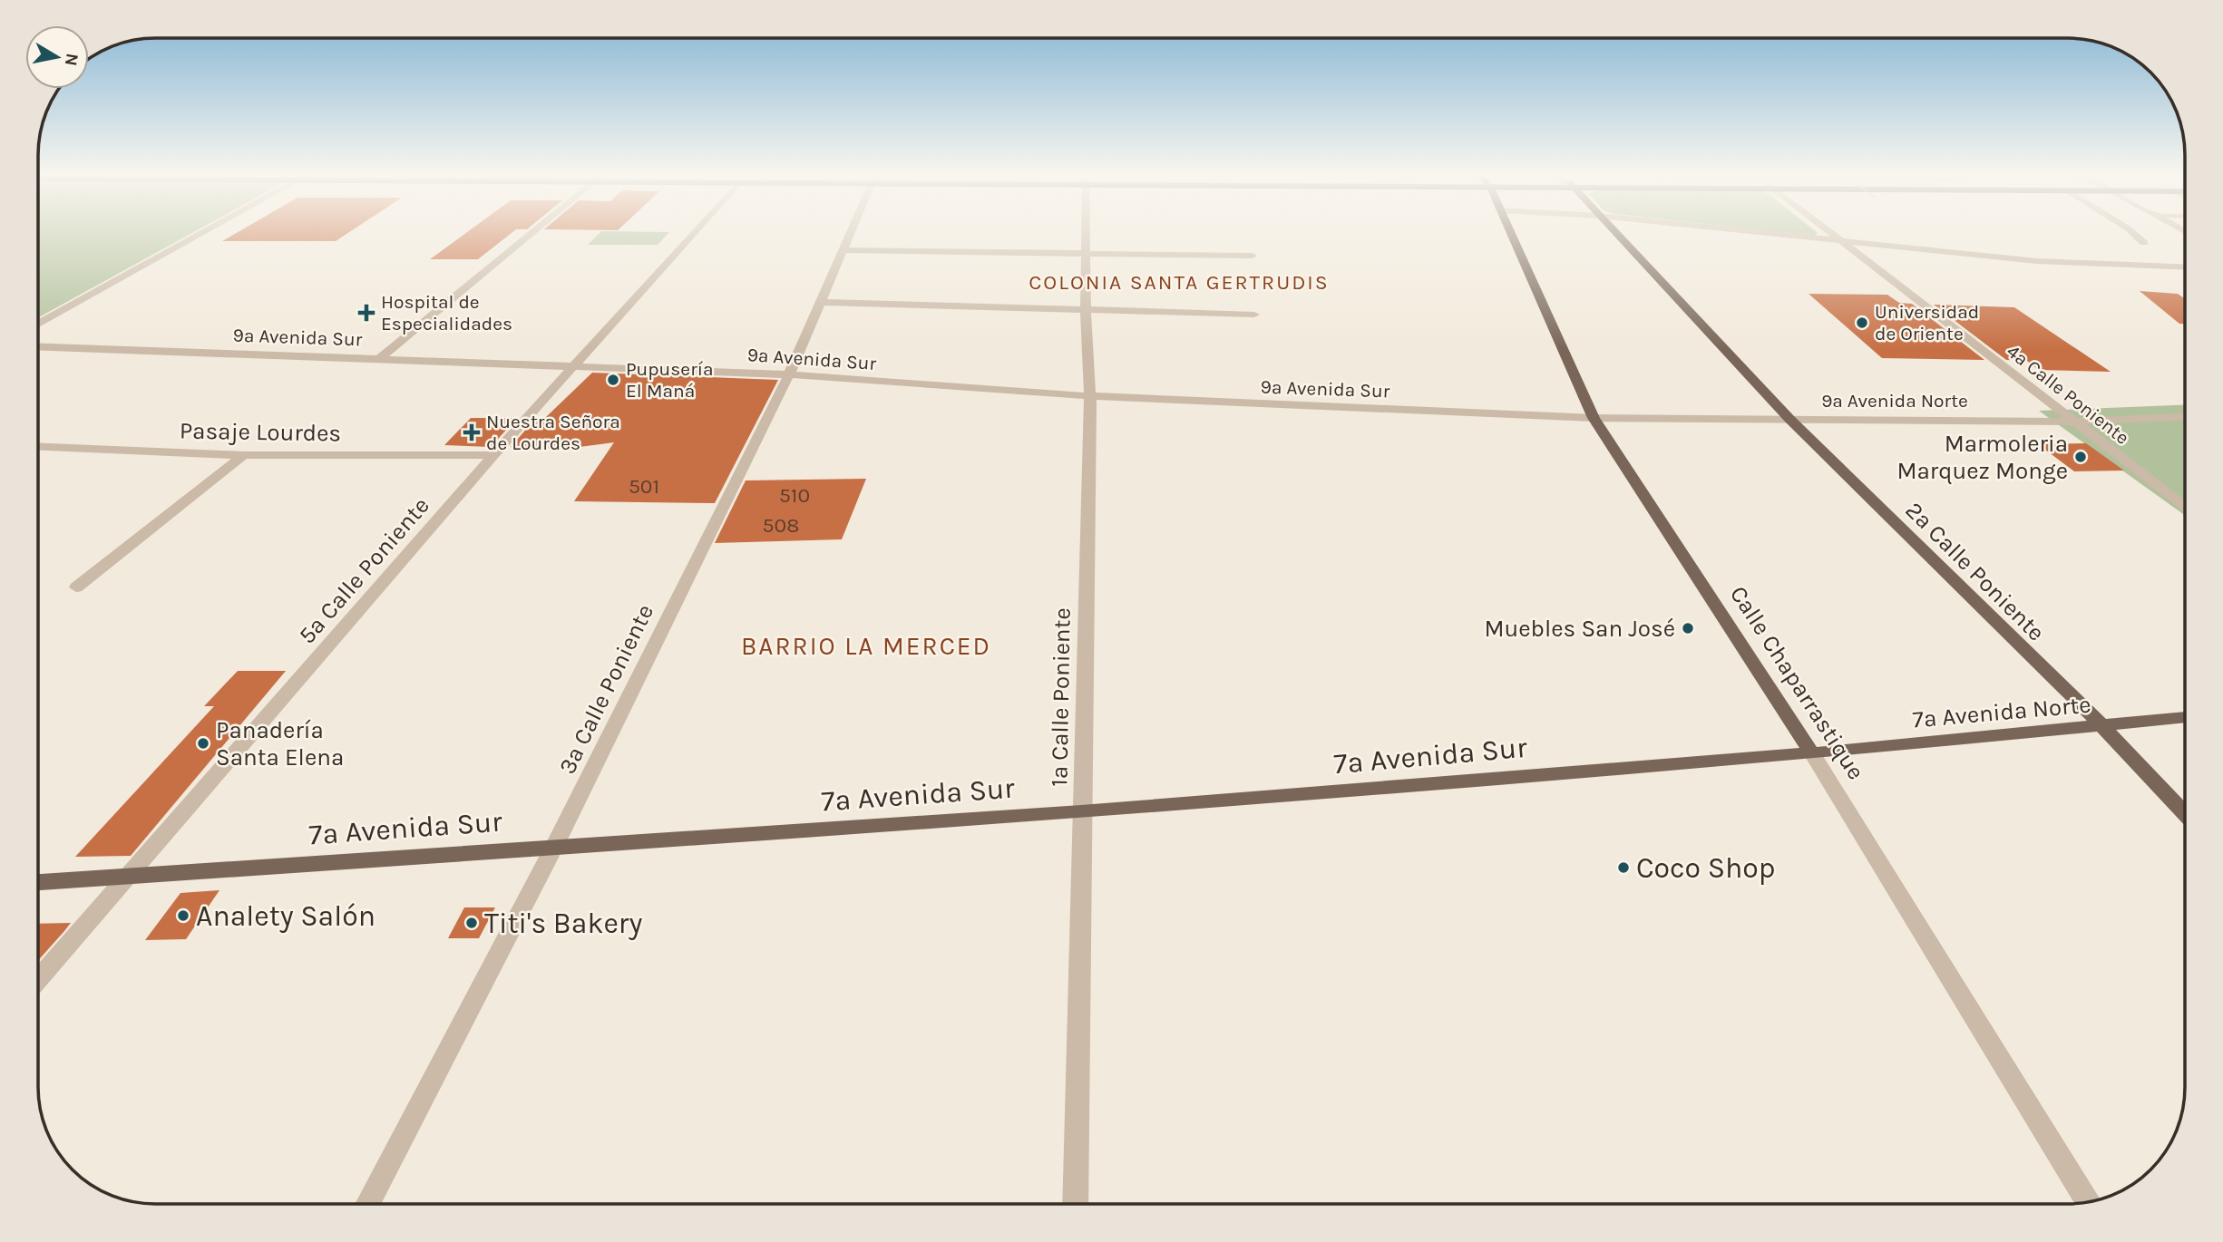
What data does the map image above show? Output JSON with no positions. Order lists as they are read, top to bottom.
{
  "streets": {
    "main road": [
      "2a Calle Poniente",
      "Calle Chaparrastique",
      "7a Avenida Norte",
      "7a Avenida Sur"
    ],
    "street": [
      "9a Avenida Sur",
      "4a Calle Poniente",
      "9a Avenida Norte",
      "Pasaje Lourdes",
      "5a Calle Poniente",
      "3a Calle Poniente",
      "1a Calle Poniente"
    ]
  },
  "crossings": [
    ["9a Avenida Sur", "9a Avenida Norte"],
    ["9a Avenida Sur", "5a Calle Poniente"],
    ["9a Avenida Sur", "Calle Chaparrastique"],
    ["9a Avenida Sur", "3a Calle Poniente"],
    ["9a Avenida Sur", "1a Calle Poniente"],
    ["4a Calle Poniente", "9a Avenida Norte"],
    ["9a Avenida Norte", "2a Calle Poniente"],
    ["9a Avenida Norte", "Calle Chaparrastique"],
    ["Pasaje Lourdes", "5a Calle Poniente"],
    ["5a Calle Poniente", "7a Avenida Sur"],
    ["2a Calle Poniente", "7a Avenida Norte"],
    ["Calle Chaparrastique", "7a Avenida Norte"],
    ["Calle Chaparrastique", "7a Avenida Sur"],
    ["3a Calle Poniente", "7a Avenida Sur"],
    ["1a Calle Poniente", "7a Avenida Sur"],
    ["7a Avenida Norte", "7a Avenida Sur"]
  ],
  "districts": ["COLONIA SANTA GERTRUDIS", "BARRIO LA MERCED"],
  "places": {
    "health": ["Hospital de Especialidades", "Nuestra Señora de Lourdes"],
    "other": [
      "Universidad de Oriente",
      "Pupusería El Maná",
      "Marmoleria Marquez Monge",
      "Muebles San José",
      "Panadería Santa Elena",
      "Coco Shop",
      "Analety Salón",
      "Titi's Bakery"
    ]
  },
  "house_numbers": ["501", "510", "508"],
  "north": "right"
}
